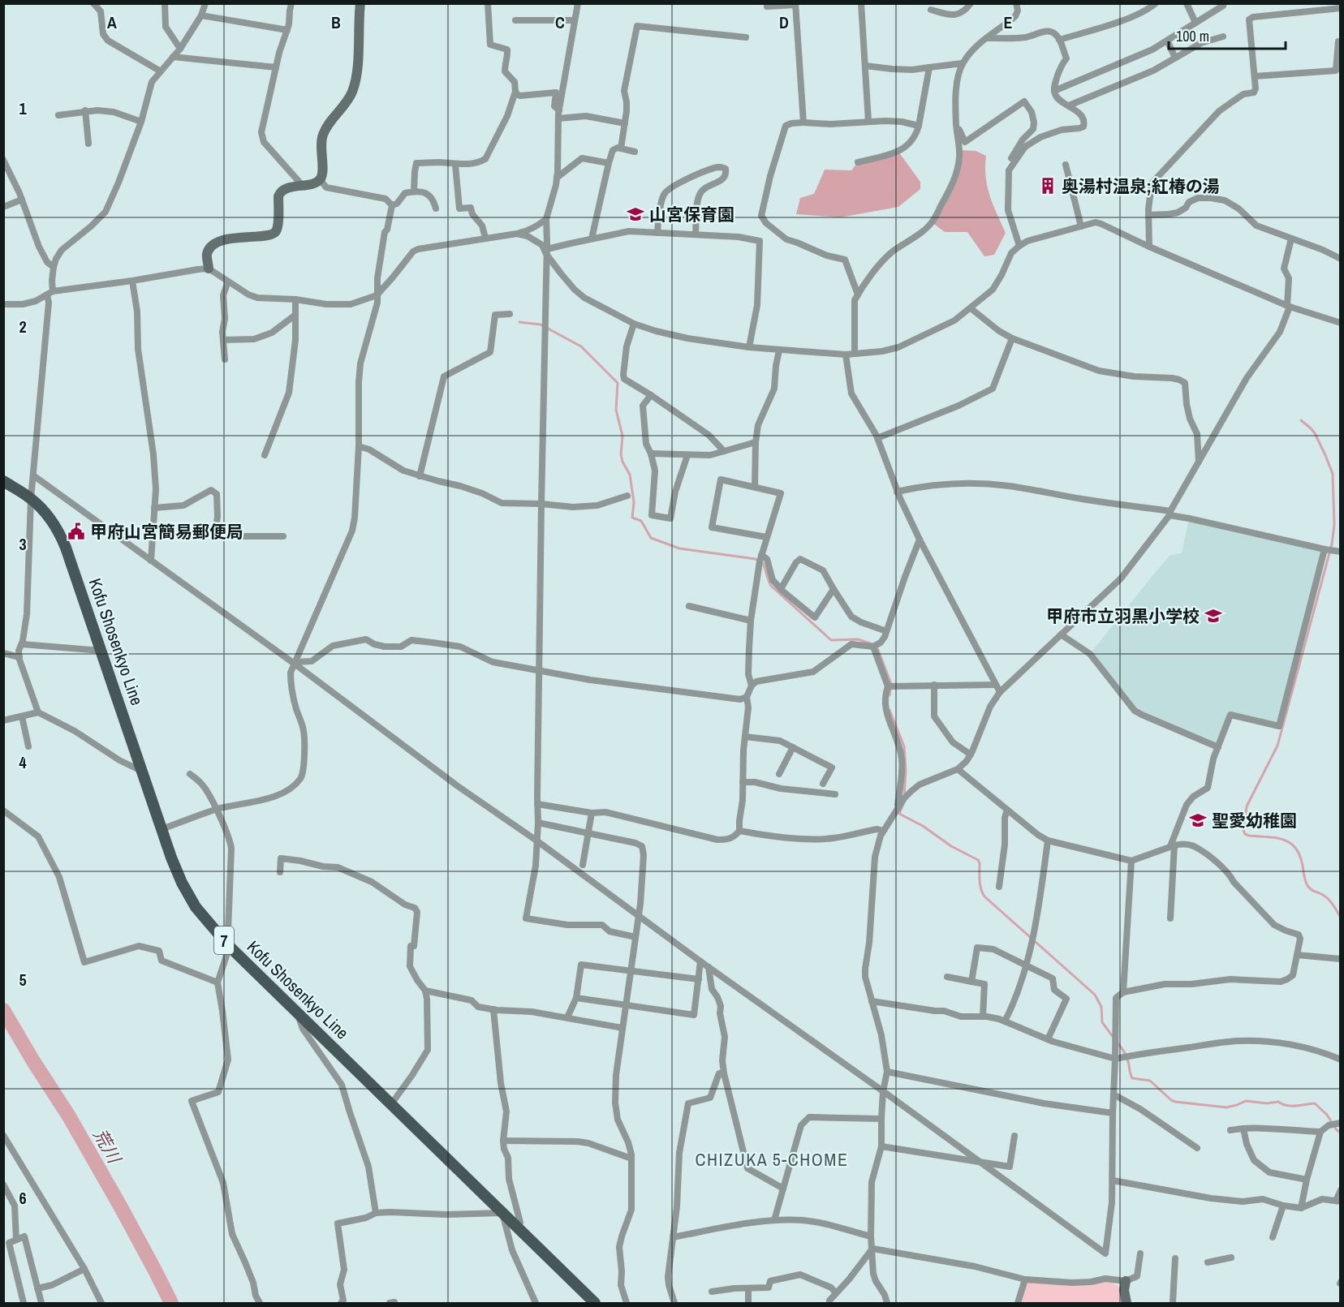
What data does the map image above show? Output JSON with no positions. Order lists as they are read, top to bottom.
{
  "streets": {
    "main road": ["Kofu Shosenkyo Line", "7"]
  },
  "districts": ["CHIZUKA 5-CHOME"],
  "water": ["荒川"],
  "places": {
    "building": ["奥湯村温泉;紅椿の湯"],
    "school or university": ["山宮保育園", "甲府市立羽黒小学校", "聖愛幼稚園"],
    "public building": ["甲府山宮簡易郵便局"]
  },
  "scale_bar": "100 m",
  "grid": {
    "columns": [
      "A",
      "B",
      "C",
      "D",
      "E"
    ],
    "rows": [
      "1",
      "2",
      "3",
      "4",
      "5",
      "6"
    ]
  }
}
